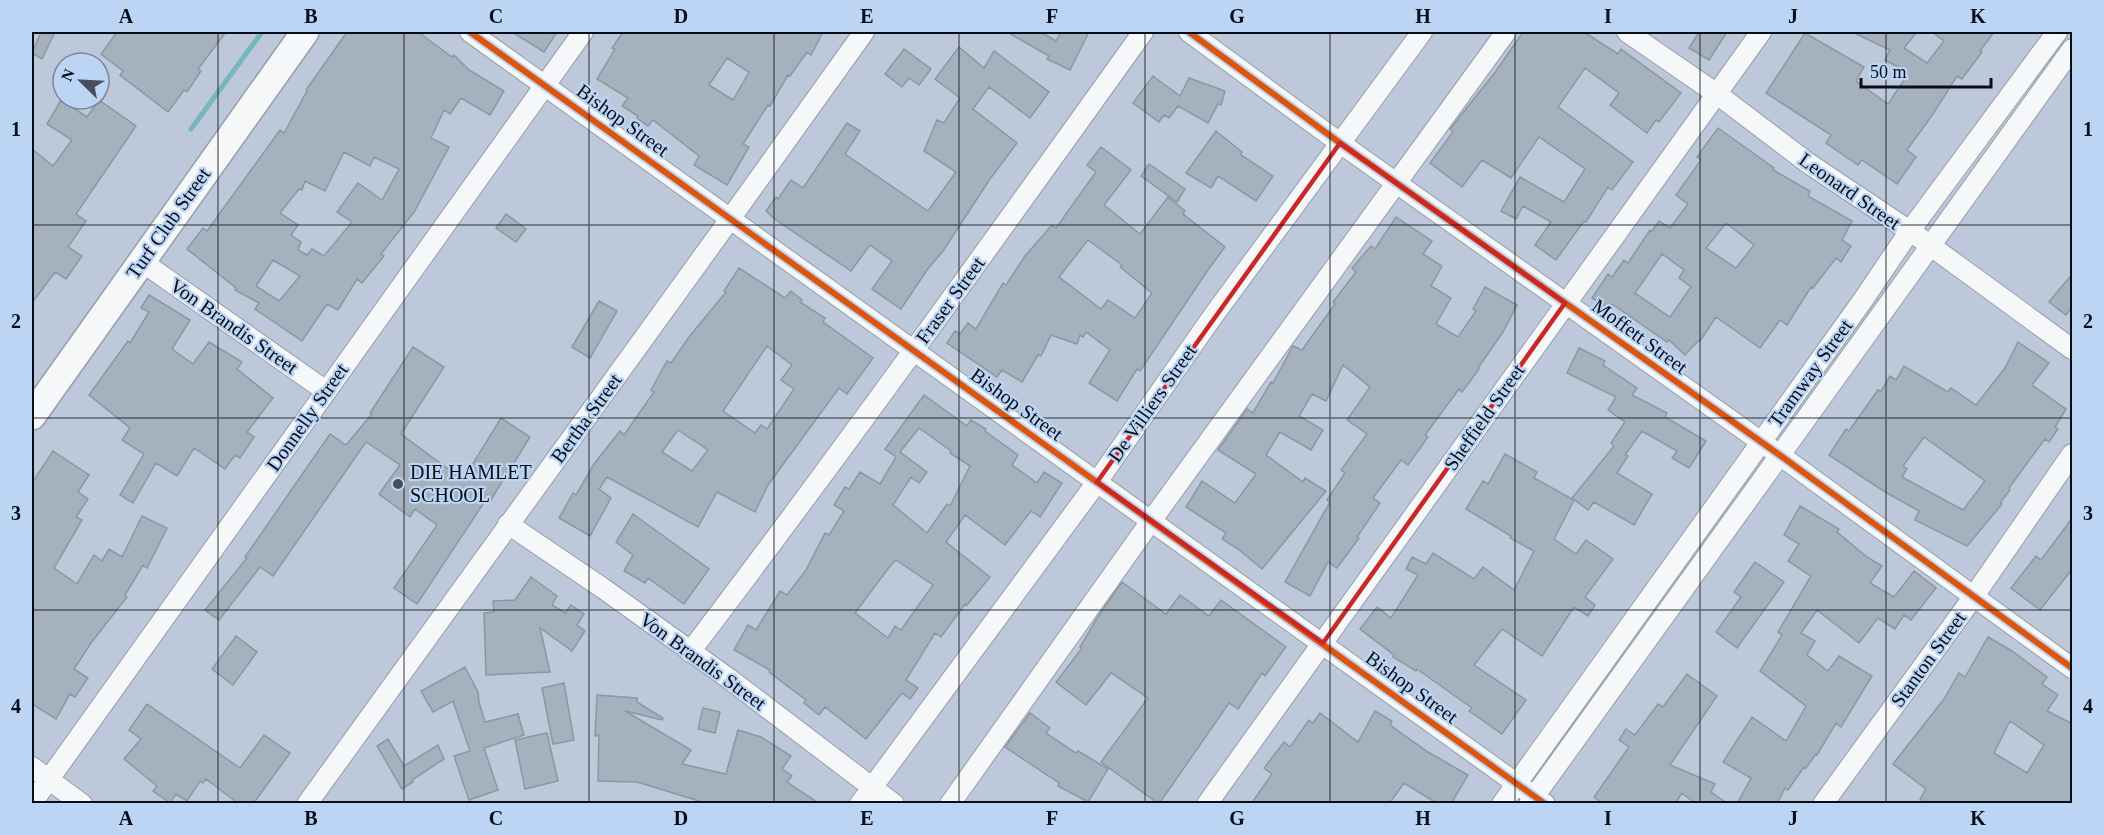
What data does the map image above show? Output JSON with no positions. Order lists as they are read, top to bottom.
{
  "streets": {
    "main road": ["Turf Club Street"],
    "street": [
      "Bishop Street",
      "Leonard Street",
      "Fraser Street",
      "Von Brandis Street",
      "Moffett Street",
      "Tramway Street",
      "De Villiers Street",
      "Donnelly Street",
      "Sheffield Street",
      "Bertha Street",
      "Stanton Street"
    ]
  },
  "crossings": [
    ["Bishop Street", "Fraser Street"],
    ["Bishop Street", "Tramway Street"],
    ["Bishop Street", "De Villiers Street"],
    ["Bishop Street", "Donnelly Street"],
    ["Bishop Street", "Sheffield Street"],
    ["Bishop Street", "Bertha Street"],
    ["Leonard Street", "Tramway Street"],
    ["Leonard Street", "Sheffield Street"],
    ["Turf Club Street", "Von Brandis Street"],
    ["Fraser Street", "Von Brandis Street"],
    ["Von Brandis Street", "De Villiers Street"],
    ["Von Brandis Street", "Donnelly Street"],
    ["Von Brandis Street", "Bertha Street"],
    ["Moffett Street", "Tramway Street"],
    ["Moffett Street", "De Villiers Street"],
    ["Moffett Street", "Sheffield Street"],
    ["Moffett Street", "Stanton Street"]
  ],
  "places": ["DIE HAMLET SCHOOL"],
  "scale_bar": "50 m",
  "north": "top left",
  "grid": {
    "columns": [
      "A",
      "B",
      "C",
      "D",
      "E",
      "F",
      "G",
      "H",
      "I",
      "J",
      "K"
    ],
    "rows": [
      "1",
      "2",
      "3",
      "4"
    ]
  }
}
